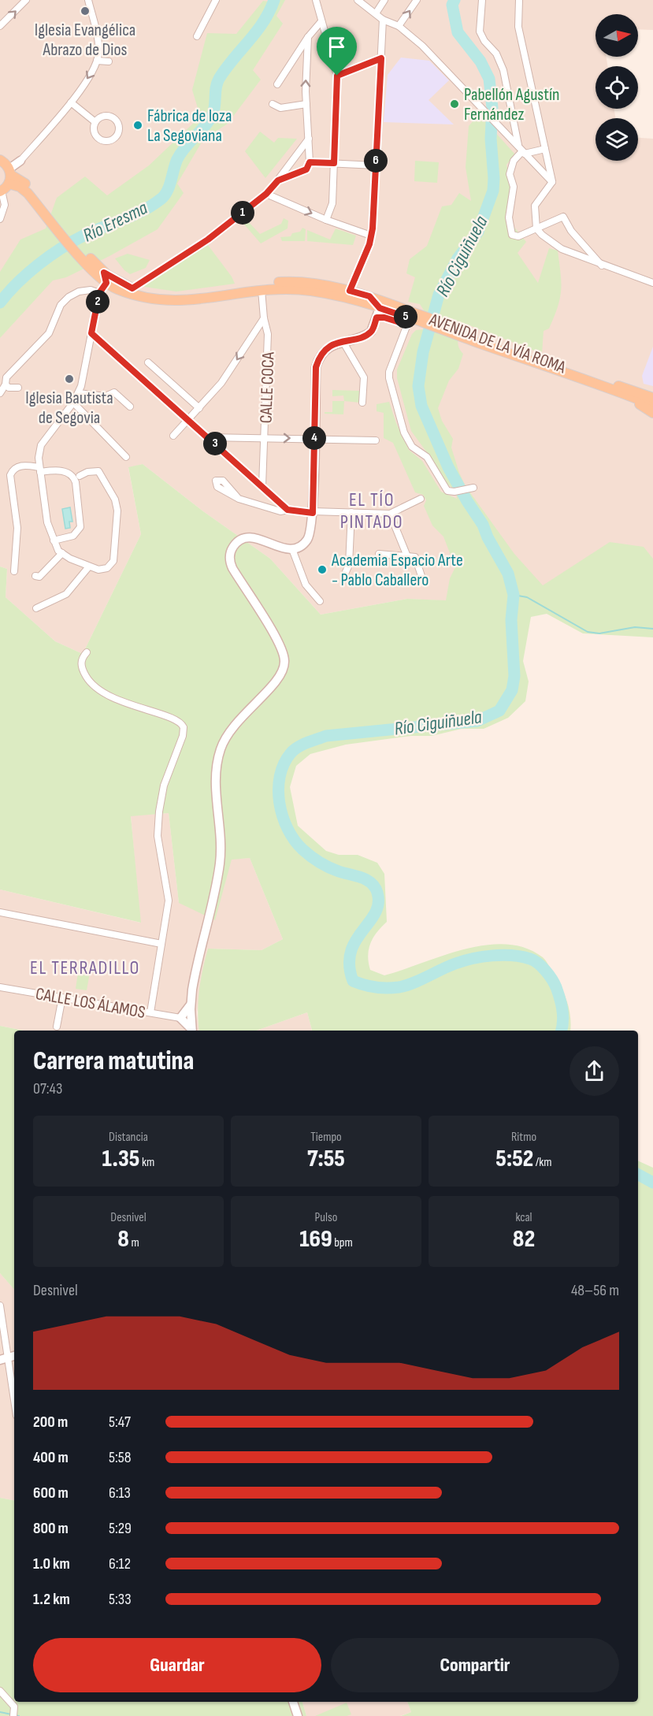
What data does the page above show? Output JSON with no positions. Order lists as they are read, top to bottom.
{
  "streets": {
    "main road": ["AVENIDA DE LA VÍA ROMA"],
    "street": ["CALLE COCA", "CALLE LOS ÁLAMOS"]
  },
  "crossings": [
    ["AVENIDA DE LA VÍA ROMA", "CALLE COCA"]
  ],
  "districts": ["EL TÍO PINTADO", "EL TERRADILLO"],
  "water": ["Río Eresma", "Río Ciguiñuela"],
  "places": [
    "Iglesia Evangélica Abrazo de Dios",
    "Pabellón Agustín Fernández",
    "Fábrica de loza La Segoviana",
    "Iglesia Bautista de Segovia",
    "Academia Espacio Arte - Pablo Caballero"
  ],
  "north": "right",
  "page": {
    "pins": [
      "6",
      "1",
      "2",
      "5",
      "4",
      "3"
    ],
    "heading": ["Carrera matutina", "07:43"],
    "stats": [
      ["Distancia", "1.35 km"],
      ["Tiempo", "7:55"],
      ["Ritmo", "5:52 /km"],
      ["Desnivel", "8 m"],
      ["Pulso", "169 bpm"],
      ["kcal", "82"]
    ],
    "chart": ["Desnivel", "48–56 m"],
    "list": [
      {
        "name": "200 m",
        "note": "5:47"
      },
      {
        "name": "400 m",
        "note": "5:58"
      },
      {
        "name": "600 m",
        "note": "6:13"
      },
      {
        "name": "800 m",
        "note": "5:29"
      },
      {
        "name": "1.0 km",
        "note": "6:12"
      },
      {
        "name": "1.2 km",
        "note": "5:33"
      }
    ],
    "buttons": ["Guardar", "Compartir"]
  }
}
